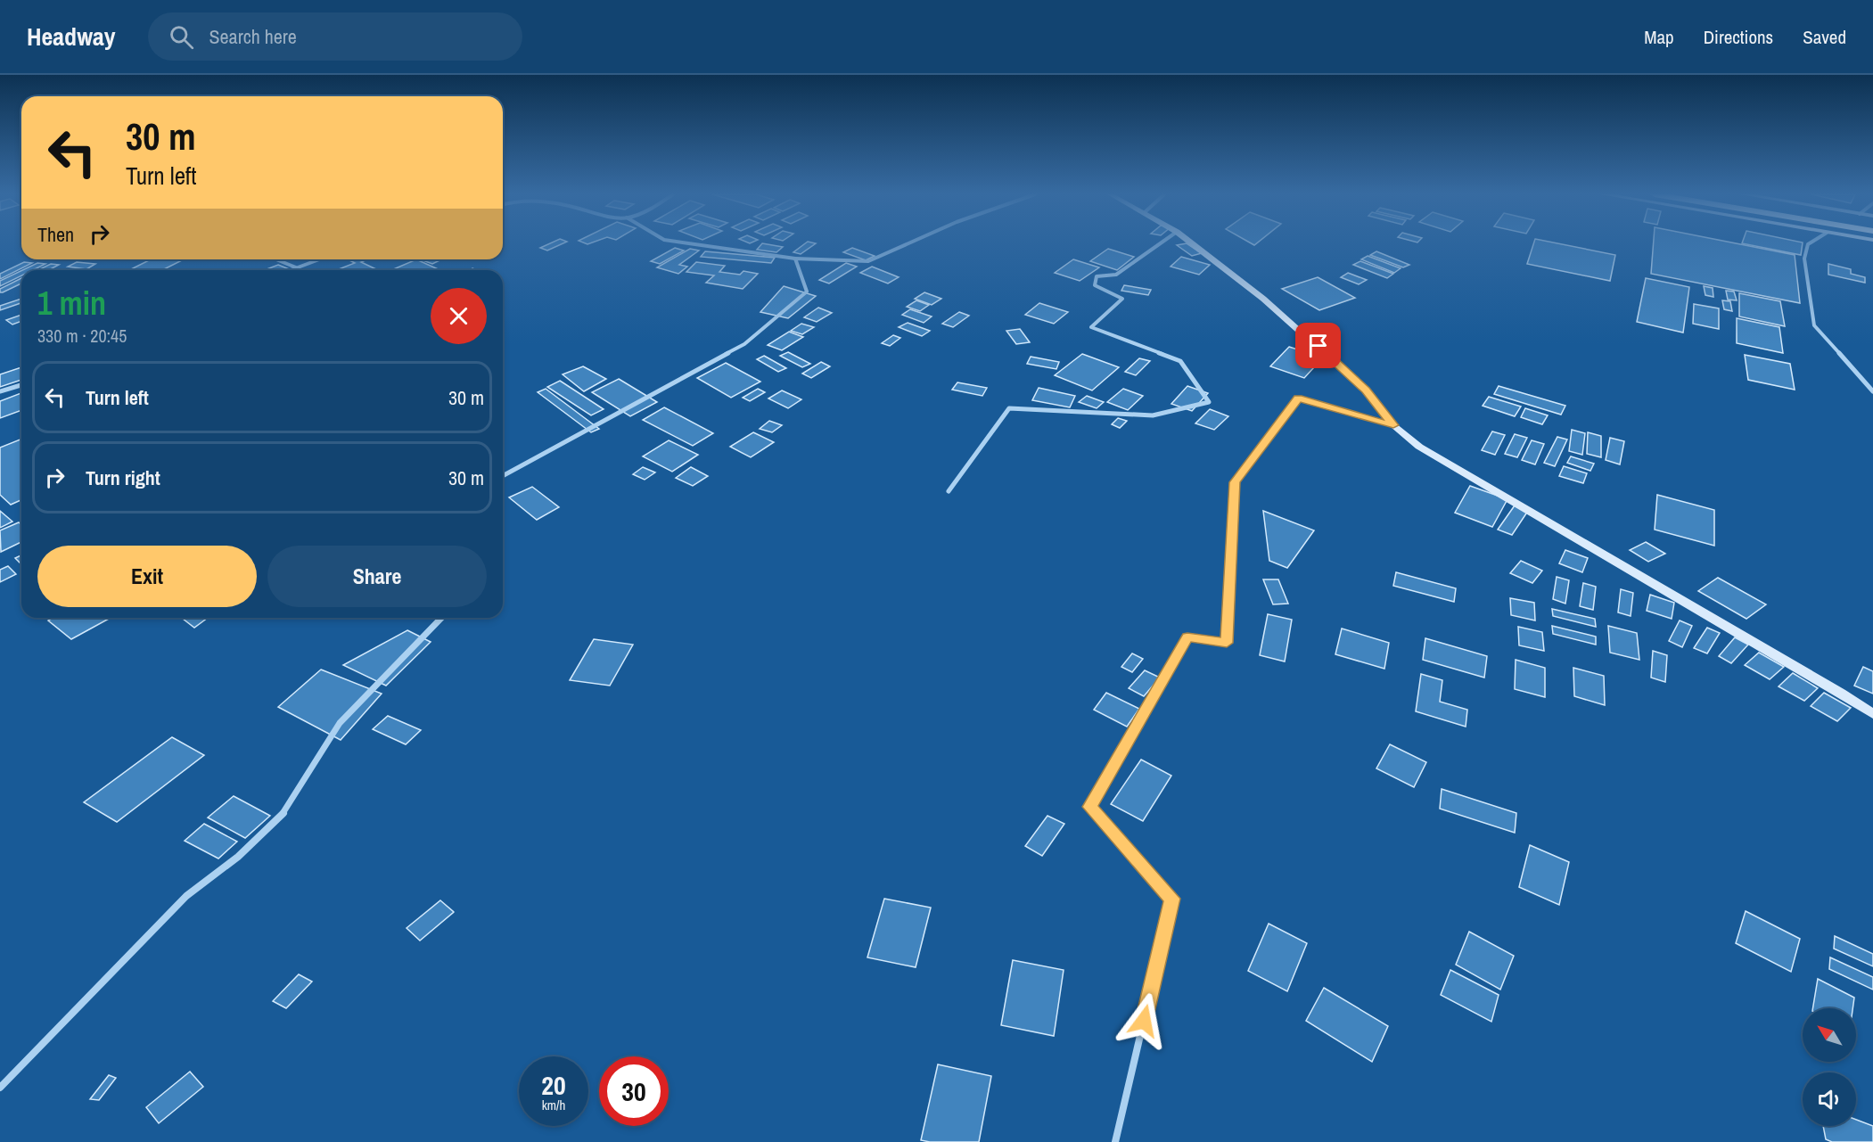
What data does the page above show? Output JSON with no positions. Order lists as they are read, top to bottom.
{
  "north": "top left",
  "page": {
    "header": "Headway",
    "search": "Search here",
    "nav": ["Map", "Directions", "Saved"],
    "turn": ["30 m", "Turn left"],
    "then": "Then",
    "heading": ["1 min", "330 m · 20:45"],
    "list": [
      {
        "name": "Turn left",
        "value": "30 m"
      },
      {
        "name": "Turn right",
        "value": "30 m"
      }
    ],
    "buttons": ["Exit", "Share"],
    "speed": "20 km/h",
    "limit": "30"
  }
}
